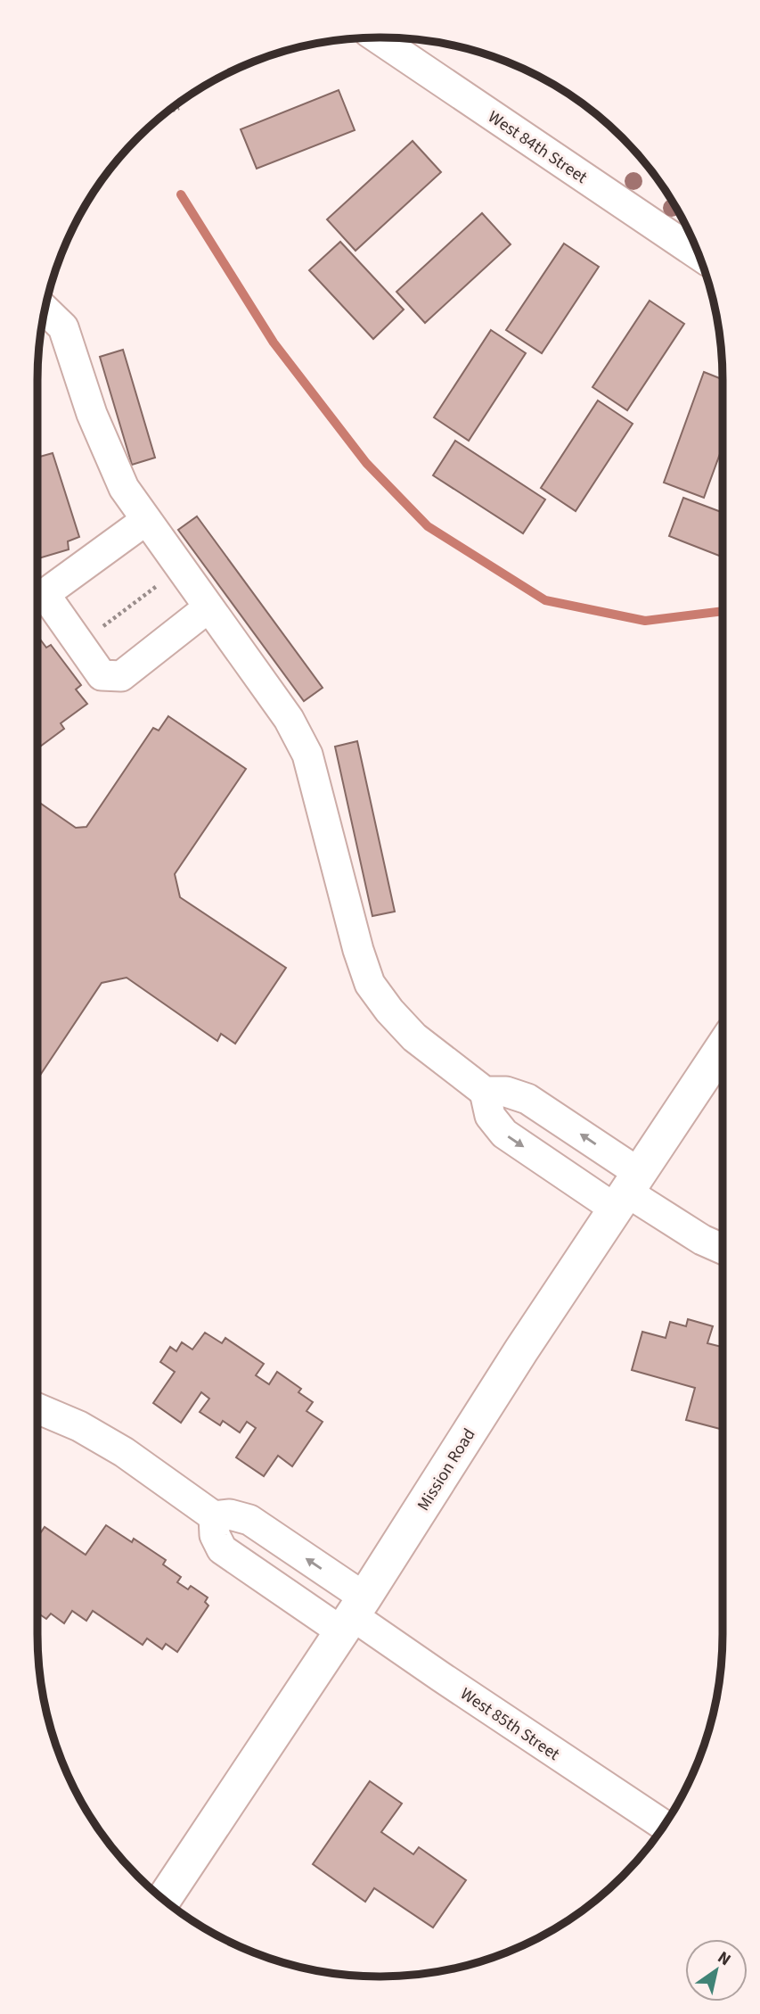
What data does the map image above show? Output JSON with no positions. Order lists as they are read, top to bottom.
{
  "streets": {
    "main road": ["Mission Road"],
    "street": ["West 84th Street", "West 85th Street"]
  },
  "crossings": [
    ["Mission Road", "West 85th Street"]
  ],
  "north": "top right"
}
